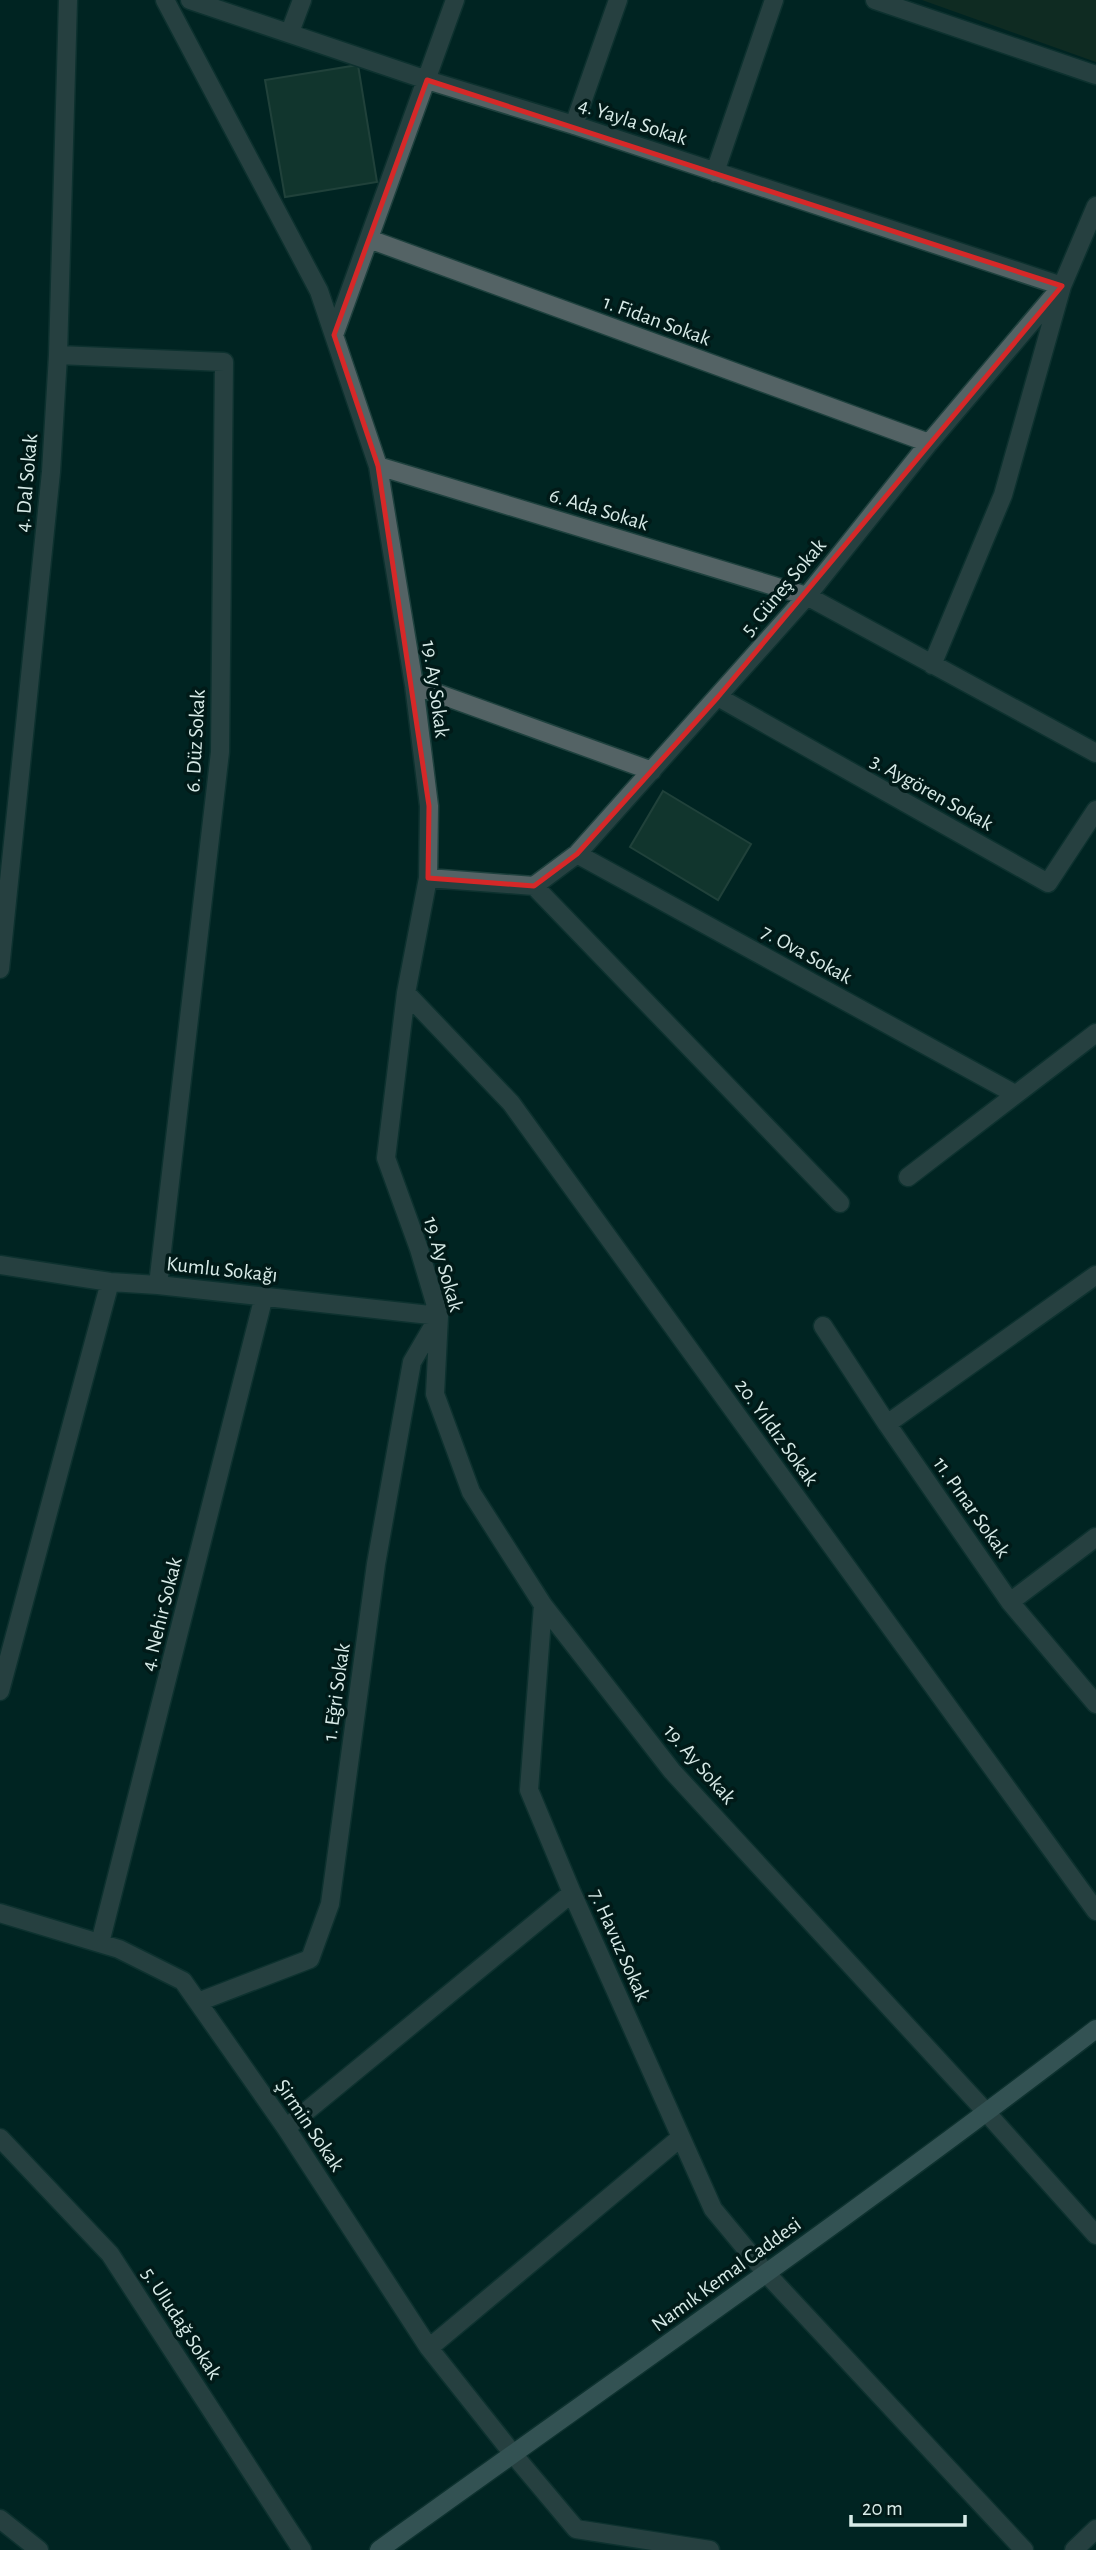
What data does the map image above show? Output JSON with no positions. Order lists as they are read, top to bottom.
{
  "streets": {
    "street": [
      "4. Yayla Sokak",
      "1. Fidan Sokak",
      "4. Dal Sokak",
      "6. Ada Sokak",
      "5. Güneş Sokak",
      "19. Ay Sokak",
      "6. Düz Sokak",
      "3. Aygören Sokak",
      "7. Ova Sokak",
      "Kumlu Sokağı",
      "20. Yıldız Sokak",
      "11. Pınar Sokak",
      "4. Nehir Sokak",
      "1. Eğri Sokak",
      "7. Havuz Sokak",
      "Şirmin Sokak",
      "Namık Kemal Caddesi",
      "5. Uludağ Sokak"
    ]
  },
  "crossings": [
    ["4. Yayla Sokak", "5. Güneş Sokak"],
    ["1. Fidan Sokak", "5. Güneş Sokak"],
    ["4. Dal Sokak", "6. Düz Sokak"],
    ["6. Ada Sokak", "5. Güneş Sokak"],
    ["6. Ada Sokak", "19. Ay Sokak"],
    ["5. Güneş Sokak", "3. Aygören Sokak"],
    ["5. Güneş Sokak", "7. Ova Sokak"],
    ["19. Ay Sokak", "Kumlu Sokağı"],
    ["19. Ay Sokak", "20. Yıldız Sokak"],
    ["19. Ay Sokak", "1. Eğri Sokak"],
    ["19. Ay Sokak", "7. Havuz Sokak"],
    ["19. Ay Sokak", "Namık Kemal Caddesi"],
    ["6. Düz Sokak", "Kumlu Sokağı"],
    ["Kumlu Sokağı", "4. Nehir Sokak"],
    ["Kumlu Sokağı", "1. Eğri Sokak"],
    ["4. Nehir Sokak", "Şirmin Sokak"],
    ["1. Eğri Sokak", "Şirmin Sokak"],
    ["7. Havuz Sokak", "Namık Kemal Caddesi"],
    ["Şirmin Sokak", "Namık Kemal Caddesi"]
  ],
  "scale_bar": "20 m"
}
